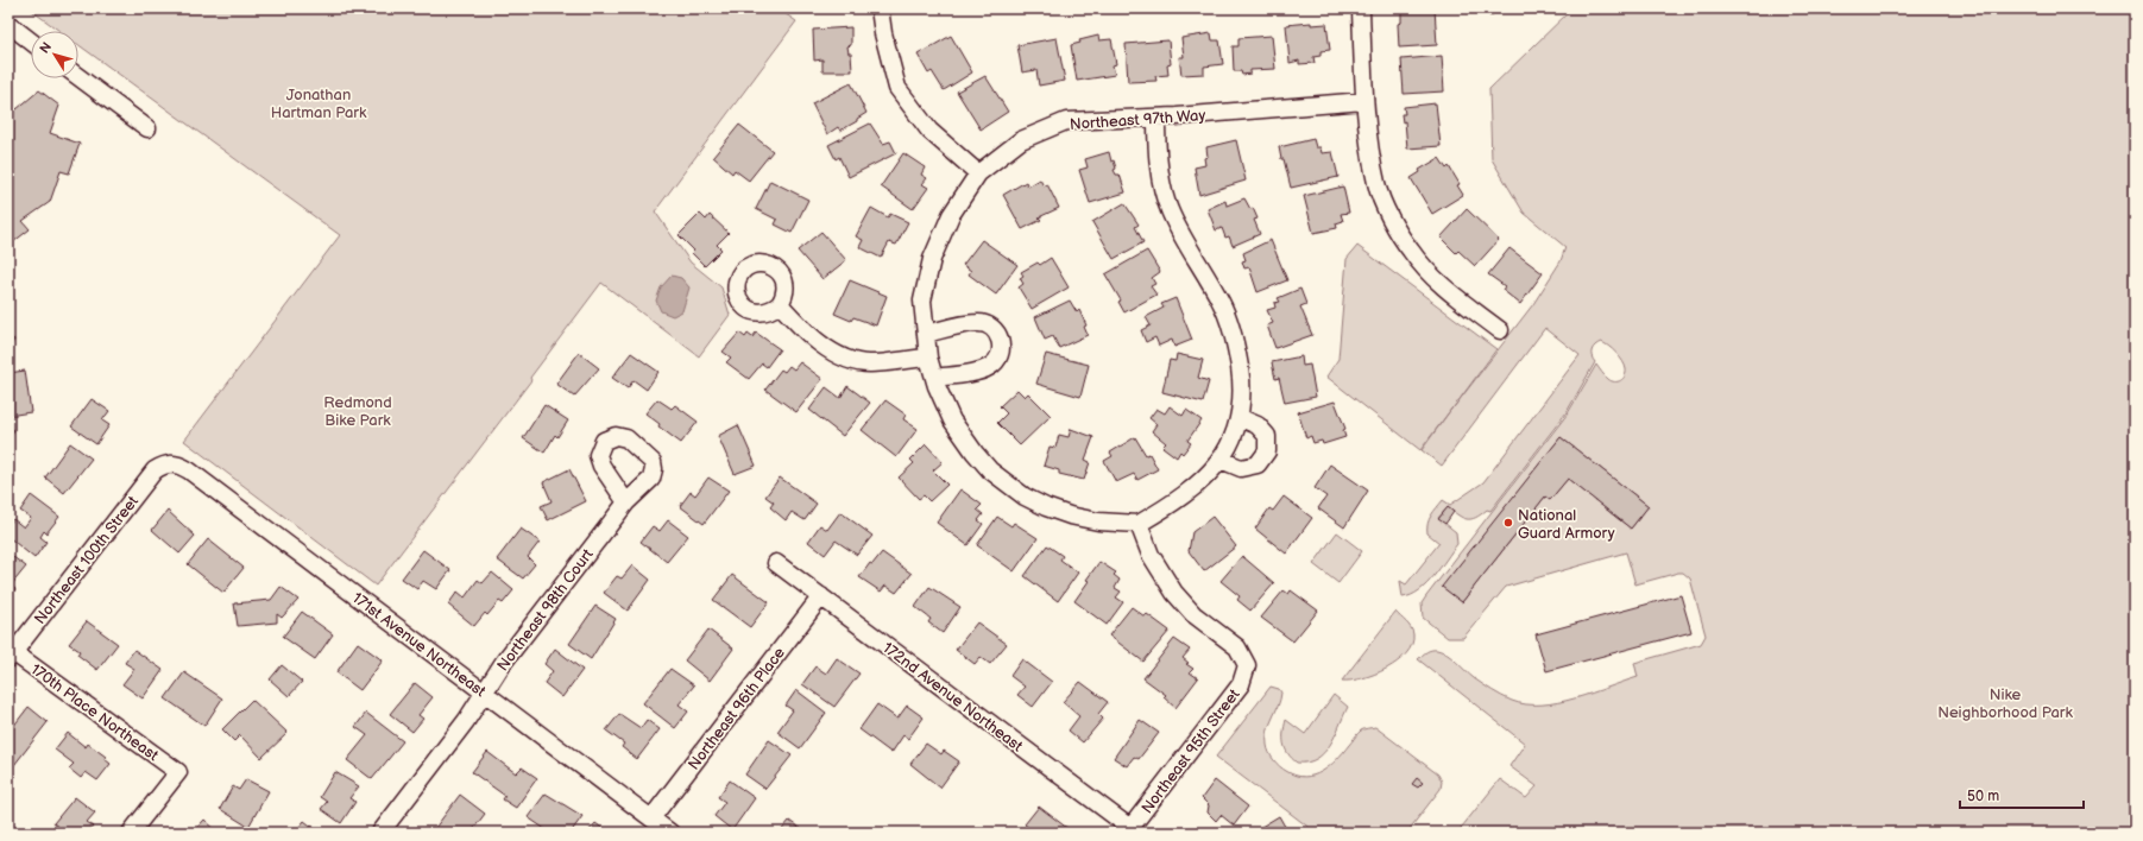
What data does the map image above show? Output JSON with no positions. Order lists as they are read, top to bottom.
{
  "streets": {
    "street": [
      "Northeast 97th Way",
      "Northeast 100th Street",
      "Northeast 98th Court",
      "171st Avenue Northeast",
      "172nd Avenue Northeast",
      "Northeast 96th Place",
      "170th Place Northeast",
      "Northeast 95th Street"
    ]
  },
  "crossings": [
    ["Northeast 97th Way", "Northeast 95th Street"],
    ["Northeast 100th Street", "171st Avenue Northeast"],
    ["Northeast 100th Street", "170th Place Northeast"],
    ["Northeast 98th Court", "171st Avenue Northeast"],
    ["171st Avenue Northeast", "Northeast 96th Place"],
    ["172nd Avenue Northeast", "Northeast 96th Place"],
    ["172nd Avenue Northeast", "Northeast 95th Street"]
  ],
  "parks": ["Jonathan Hartman Park", "Redmond Bike Park", "Nike Neighborhood Park"],
  "places": ["National Guard Armory"],
  "scale_bar": "50 m",
  "north": "top left"
}
